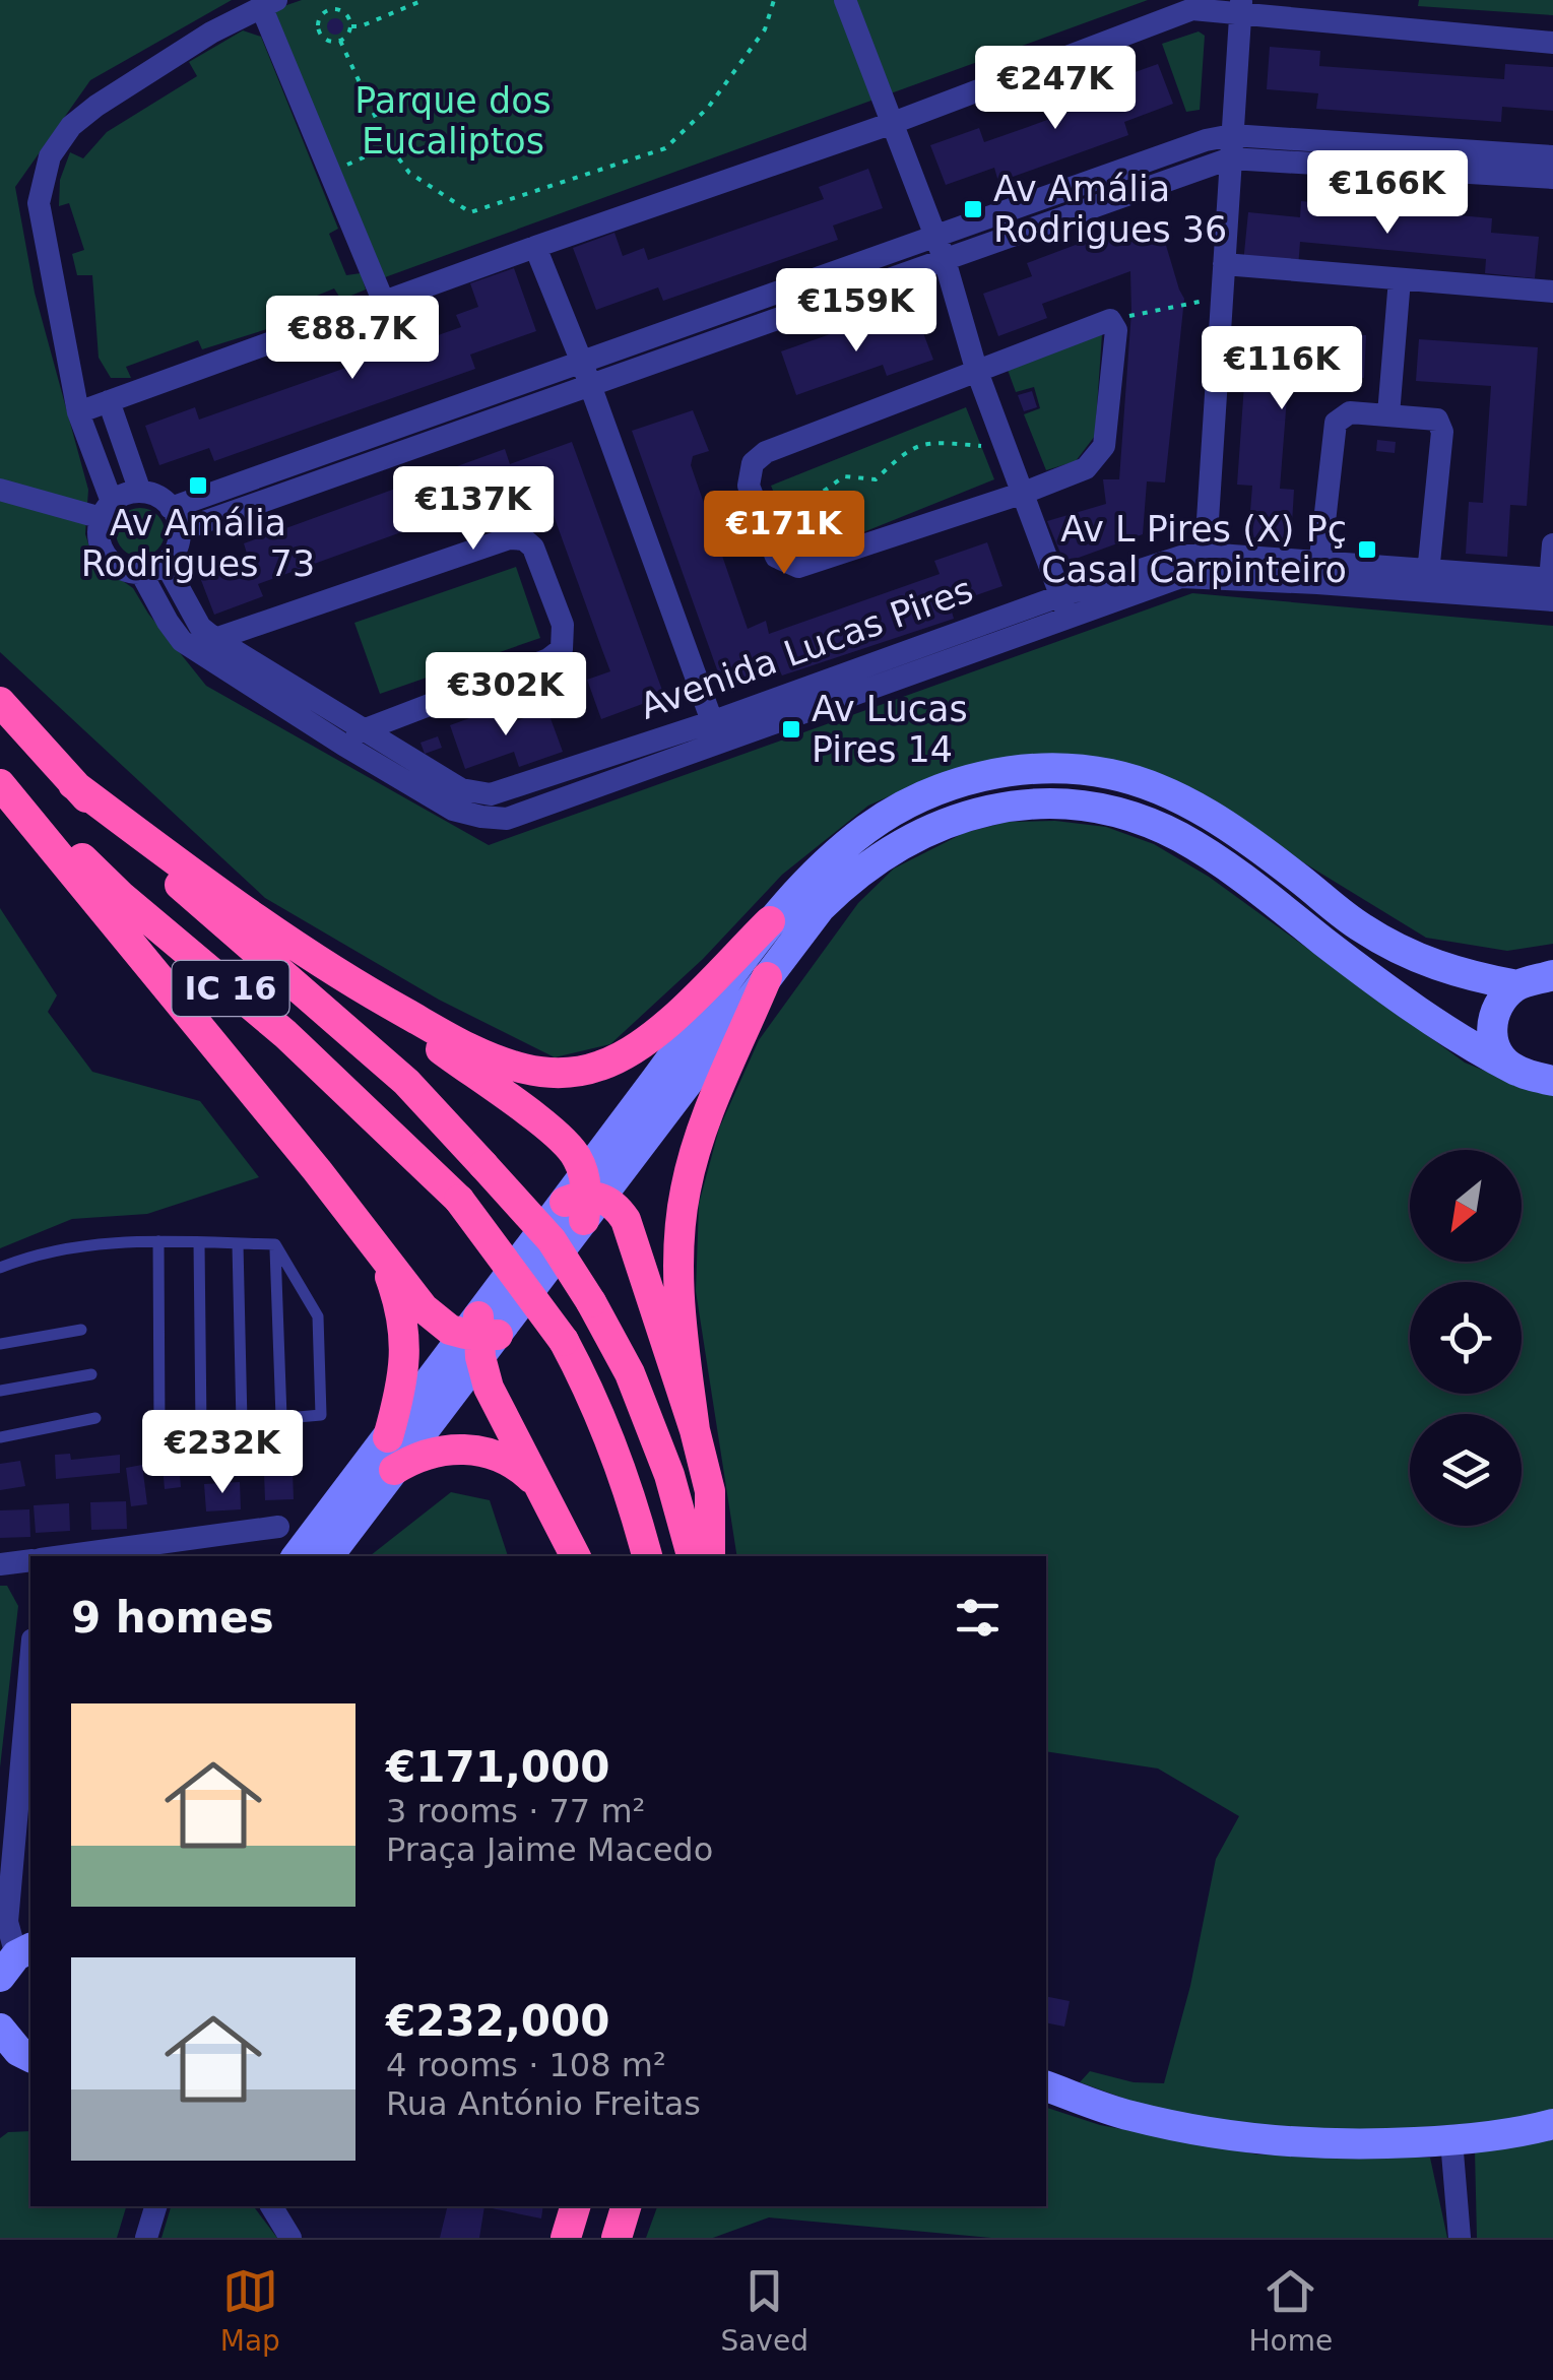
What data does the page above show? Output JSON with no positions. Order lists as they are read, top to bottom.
{
  "streets": {
    "highway": ["IC 16"],
    "street": ["Avenida Lucas Pires"]
  },
  "parks": ["Parque dos Eucaliptos"],
  "places": {
    "transit": [
      "Av Amália Rodrigues 36",
      "Av Amália Rodrigues 73",
      "Av L Pires (X) Pç Casal Carpinteiro",
      "Av Lucas Pires 14"
    ]
  },
  "north": "bottom left",
  "page": {
    "price": [
      "€247K",
      "€166K",
      "€159K",
      "€88.7K",
      "€116K",
      "€137K",
      "€171K",
      "€302K",
      "€232K"
    ],
    "heading": "9 homes",
    "list": [
      {
        "name": "€171,000",
        "note": "3 rooms · 77 m² · Praça Jaime Macedo"
      },
      {
        "name": "€232,000",
        "note": "4 rooms · 108 m² · Rua António Freitas"
      }
    ],
    "tabs": ["Map", "Saved", "Home"]
  }
}
